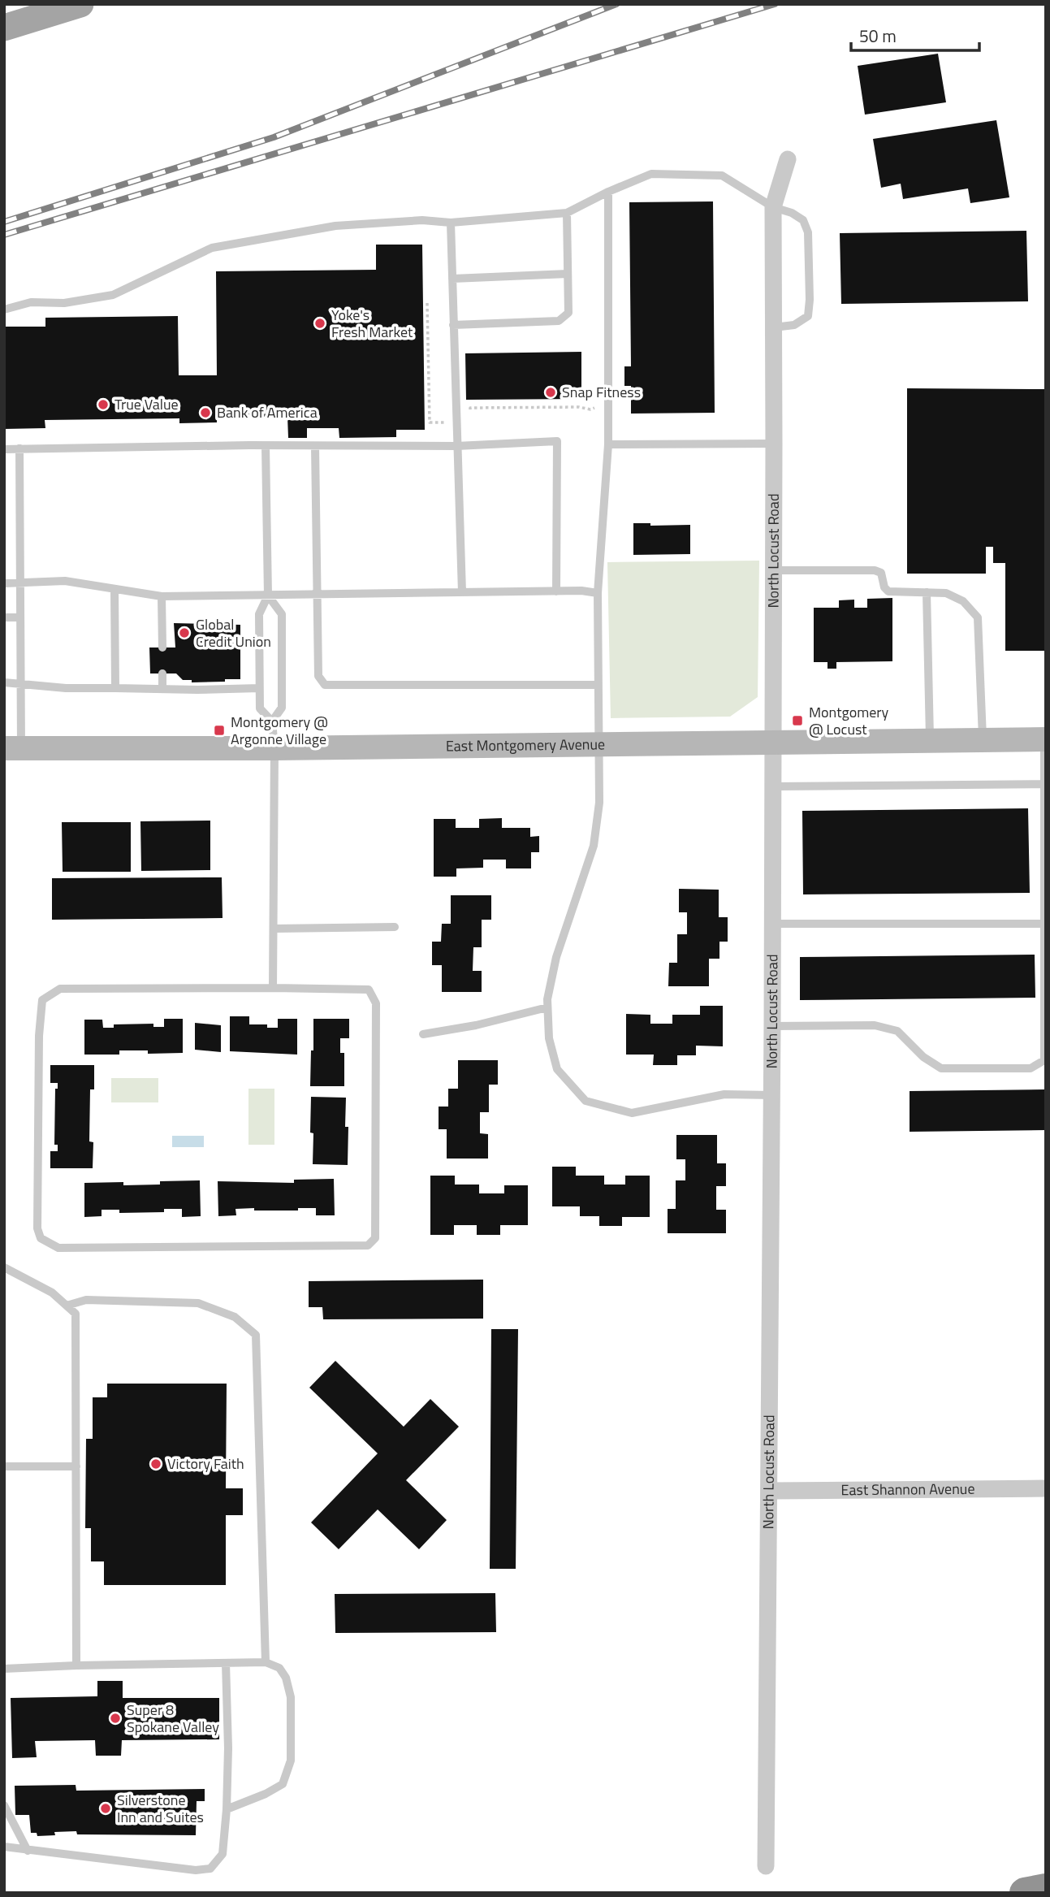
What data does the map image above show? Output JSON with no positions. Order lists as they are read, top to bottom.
{
  "streets": {
    "main road": ["East Montgomery Avenue"],
    "street": ["North Locust Road", "East Shannon Avenue"]
  },
  "crossings": [
    ["North Locust Road", "East Montgomery Avenue"],
    ["North Locust Road", "East Shannon Avenue"]
  ],
  "places": {
    "other": [
      "Yoke's Fresh Market",
      "Snap Fitness",
      "True Value",
      "Bank of America",
      "Global Credit Union",
      "Victory Faith",
      "Super 8 Spokane Valley",
      "Silverstone Inn and Suites"
    ],
    "transit": ["Montgomery @ Locust", "Montgomery @ Argonne Village"]
  },
  "scale_bar": "50 m"
}
